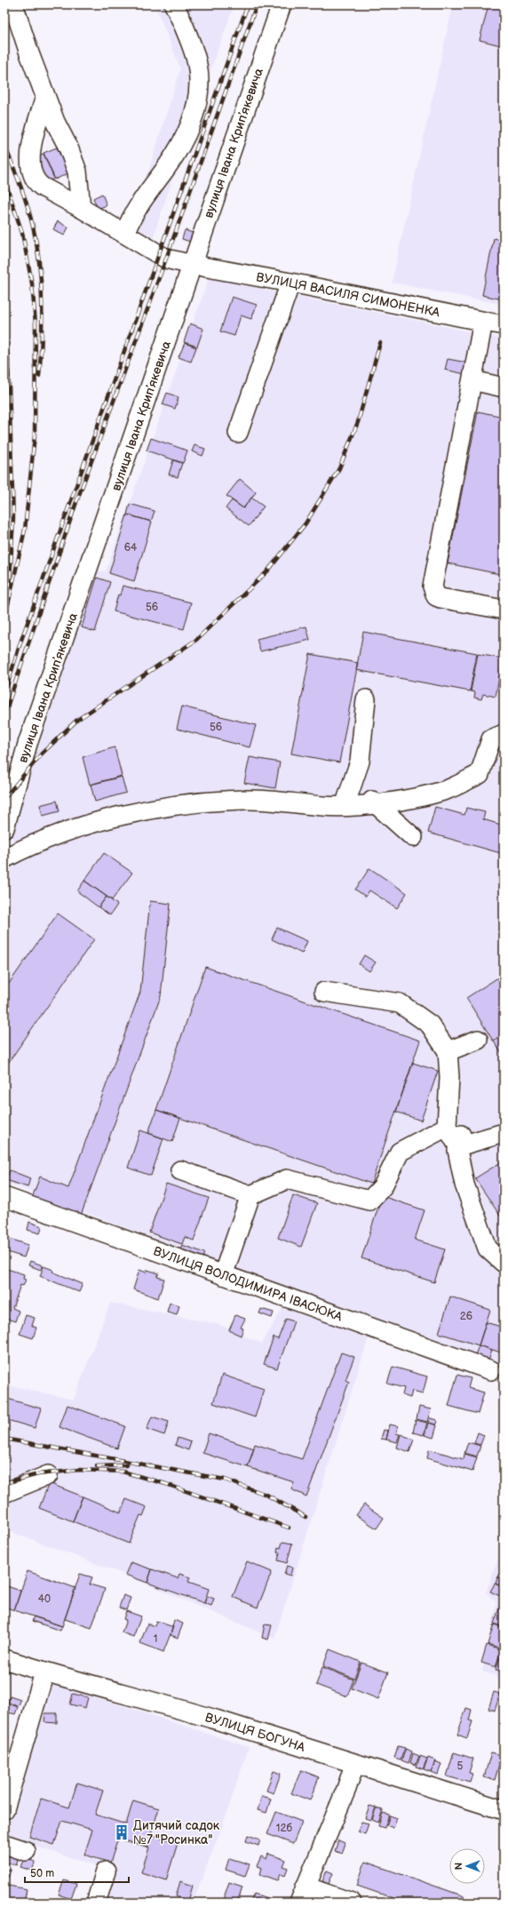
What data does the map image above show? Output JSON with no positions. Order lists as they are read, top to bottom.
{
  "streets": {
    "street": [
      "вулиця Івана Крипʼякевича",
      "ВУЛИЦЯ ВАСИЛЯ СИМОНЕНКА",
      "ВУЛИЦЯ ВОЛОДИМИРА ІВАСЮКА",
      "ВУЛИЦЯ БОГУНА"
    ]
  },
  "crossings": [
    ["вулиця Івана Крипʼякевича", "ВУЛИЦЯ ВАСИЛЯ СИМОНЕНКА"]
  ],
  "places": {
    "building": ["Дитячий садок №7 \"Росинка\""]
  },
  "house_numbers": [
    "64",
    "56",
    "56",
    "26",
    "40",
    "1",
    "5",
    "12б"
  ],
  "scale_bar": "50 m",
  "north": "left"
}
